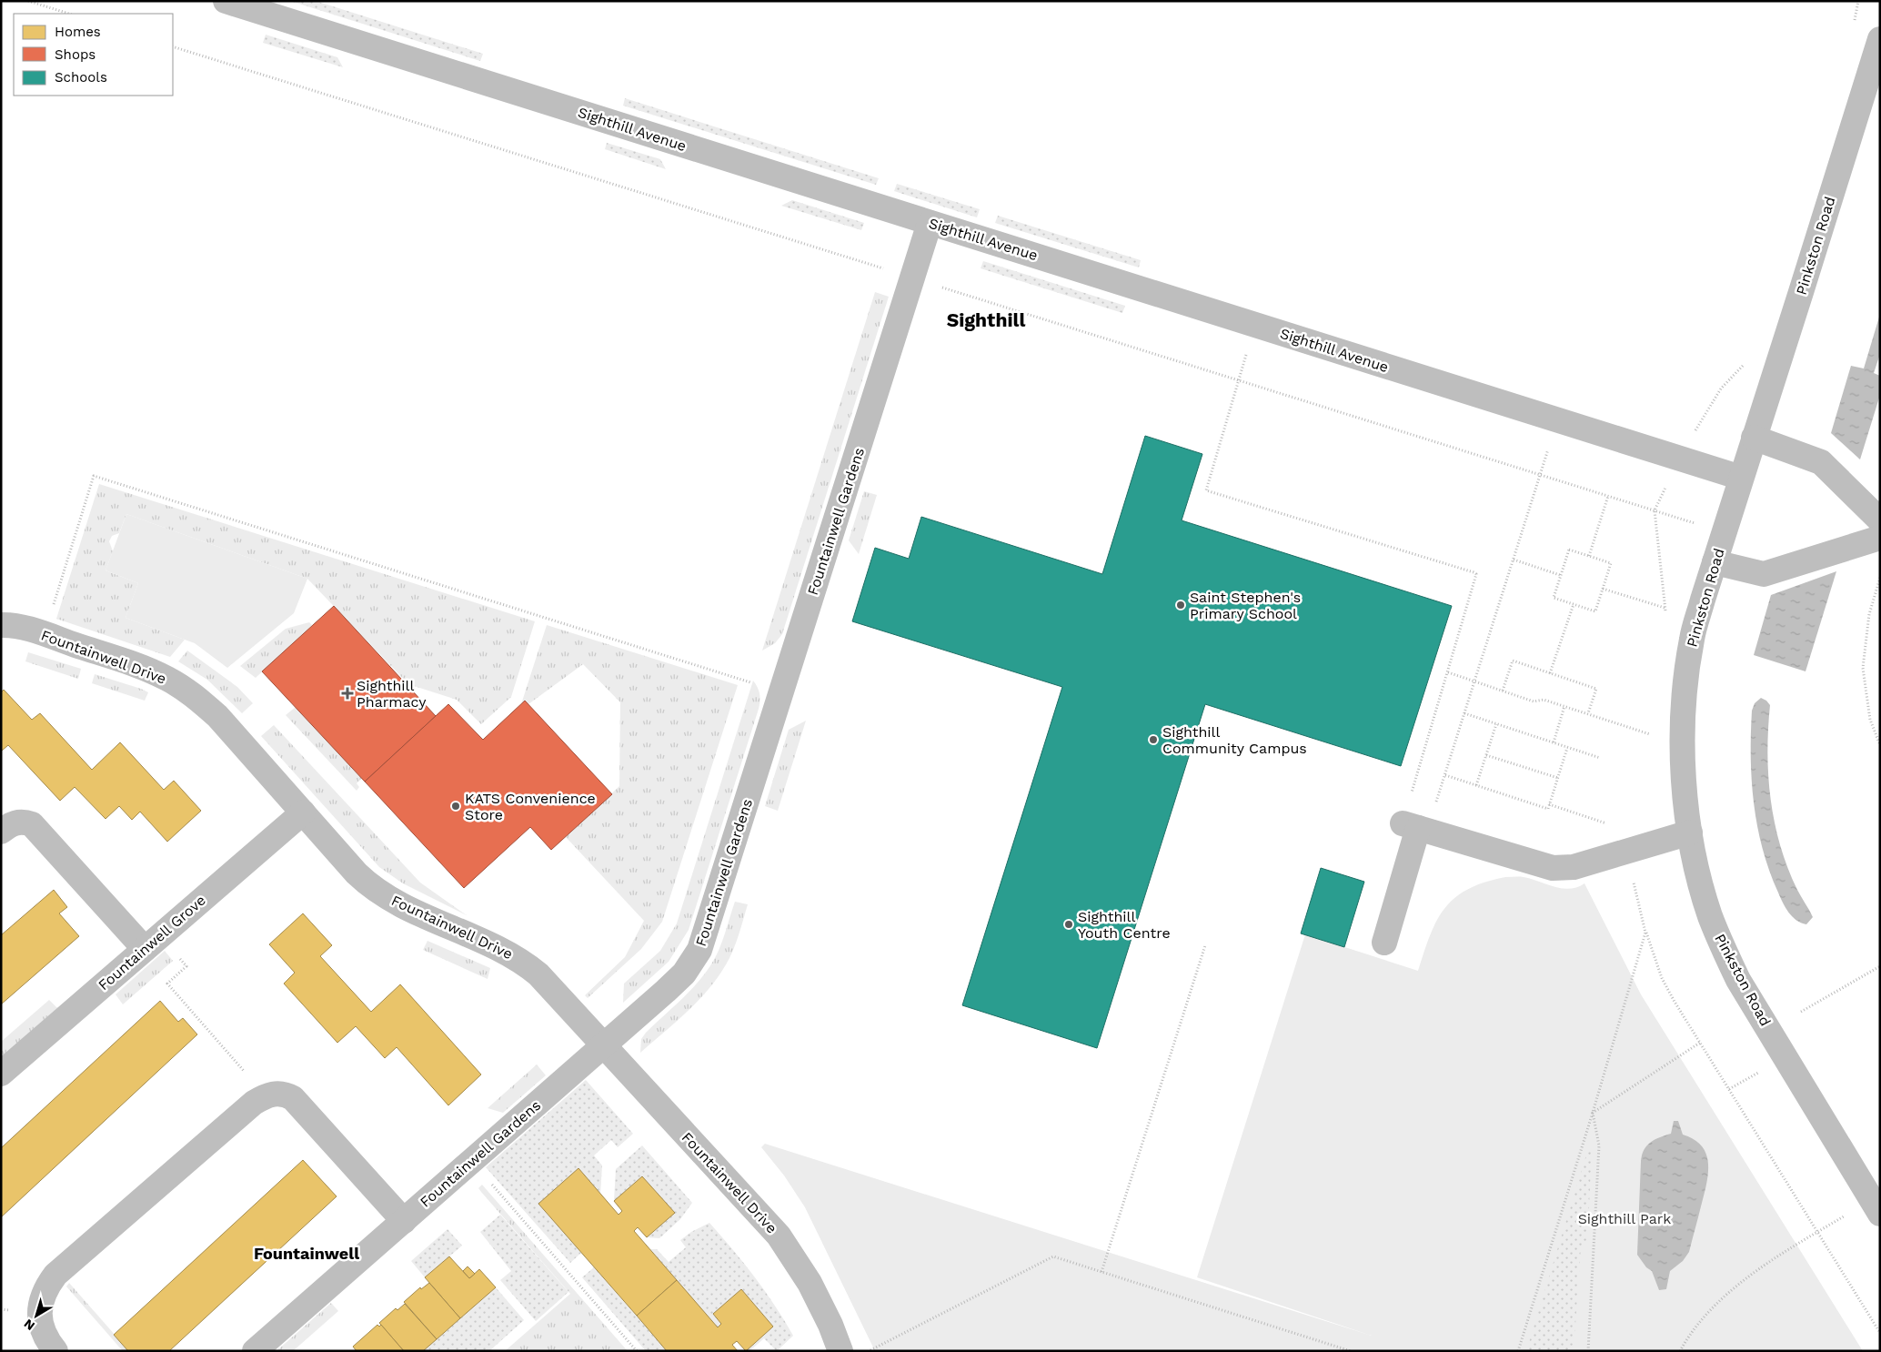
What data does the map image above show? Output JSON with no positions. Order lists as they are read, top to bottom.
{
  "streets": {
    "street": [
      "Sighthill Avenue",
      "Pinkston Road",
      "Fountainwell Gardens",
      "Fountainwell Drive",
      "Fountainwell Grove"
    ]
  },
  "crossings": [
    ["Sighthill Avenue", "Pinkston Road"],
    ["Sighthill Avenue", "Fountainwell Gardens"],
    ["Fountainwell Gardens", "Fountainwell Drive"],
    ["Fountainwell Drive", "Fountainwell Grove"]
  ],
  "districts": ["Sighthill", "Fountainwell"],
  "parks": ["Sighthill Park"],
  "places": {
    "other": [
      "Saint Stephen's Primary School",
      "Sighthill Community Campus",
      "KATS Convenience Store",
      "Sighthill Youth Centre"
    ],
    "health": ["Sighthill Pharmacy"]
  },
  "legend": ["Homes", "Shops", "Schools"],
  "north": "bottom left"
}
